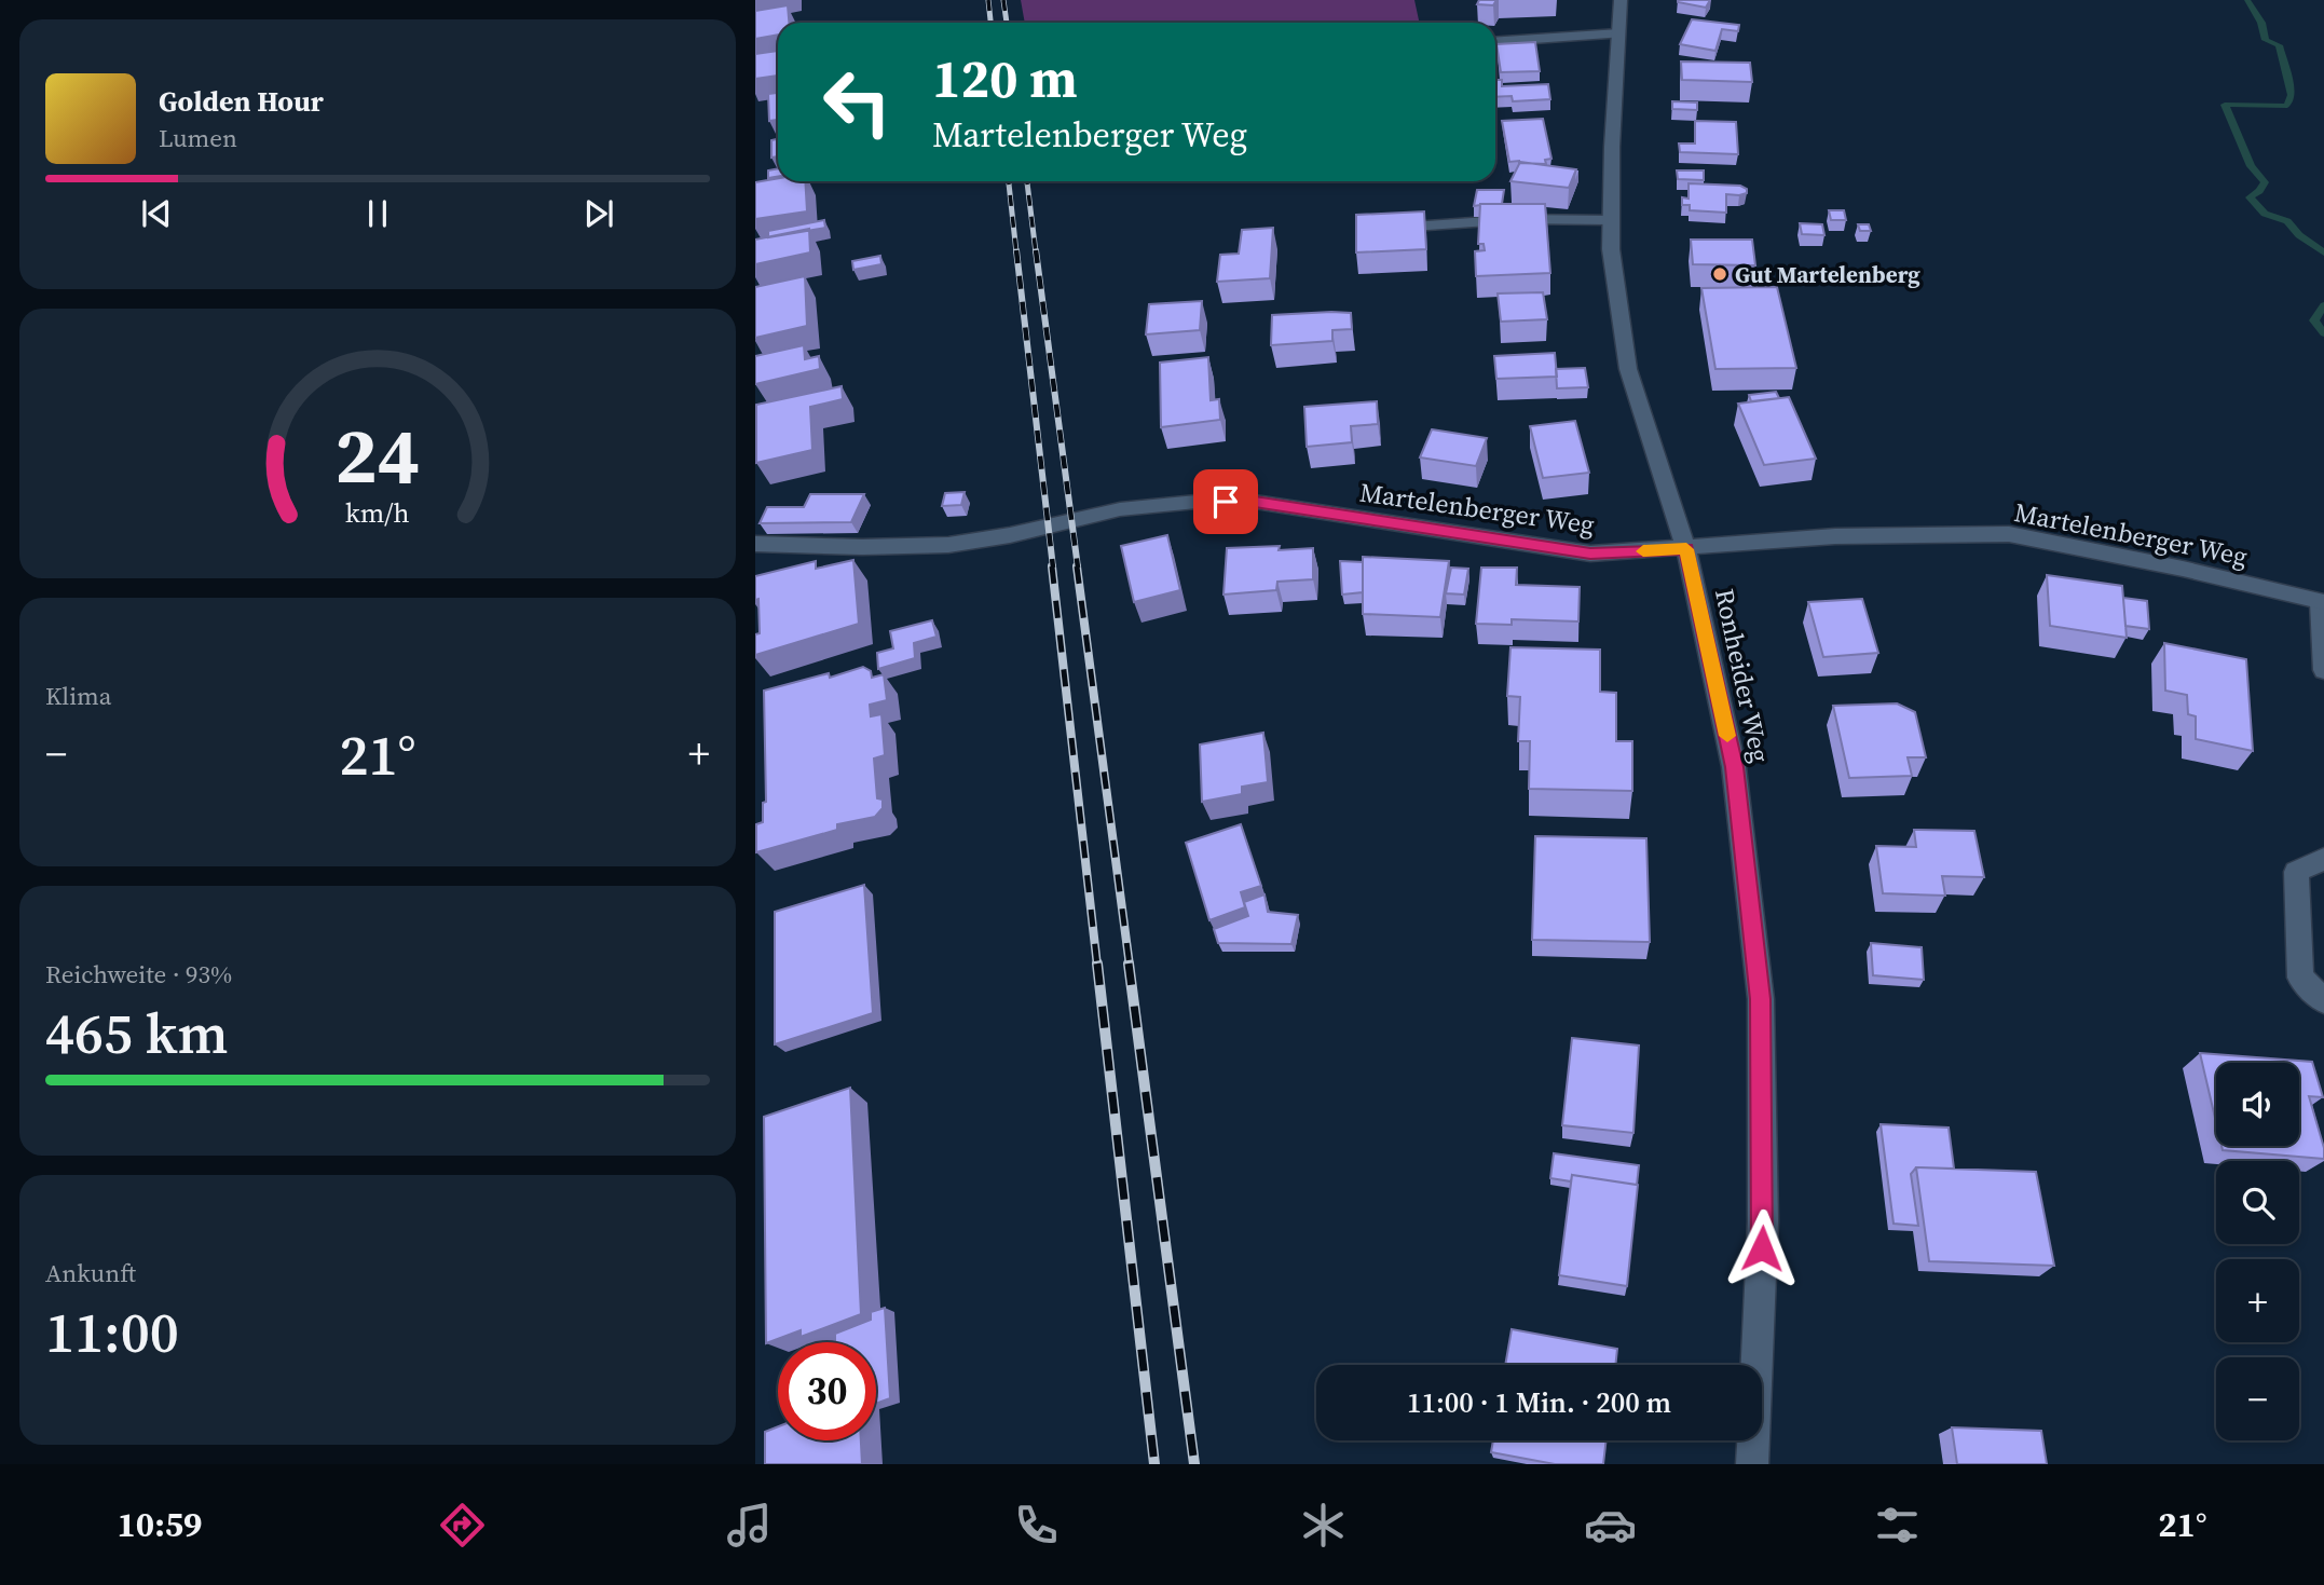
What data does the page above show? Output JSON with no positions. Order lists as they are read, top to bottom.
{
  "streets": {
    "street": ["Martelenberger Weg", "Ronheider Weg"]
  },
  "crossings": [
    ["Martelenberger Weg", "Ronheider Weg"]
  ],
  "places": ["Gut Martelenberg"],
  "page": {
    "turn": ["120 m", "Martelenberger Weg"],
    "song": ["Golden Hour", "Lumen"],
    "tile": [
      "Klima",
      ["Reichweite · 93%", "465 km"],
      ["Ankunft", "11:00"]
    ],
    "heat": ["−", "21°", "+"],
    "map_buttons": ["+", "−"],
    "limit": "30",
    "trip": "11:00 · 1 Min. · 200 m",
    "tabs": ["10:59", "21°"],
    "gauge": ["24", "km/h"]
  }
}
